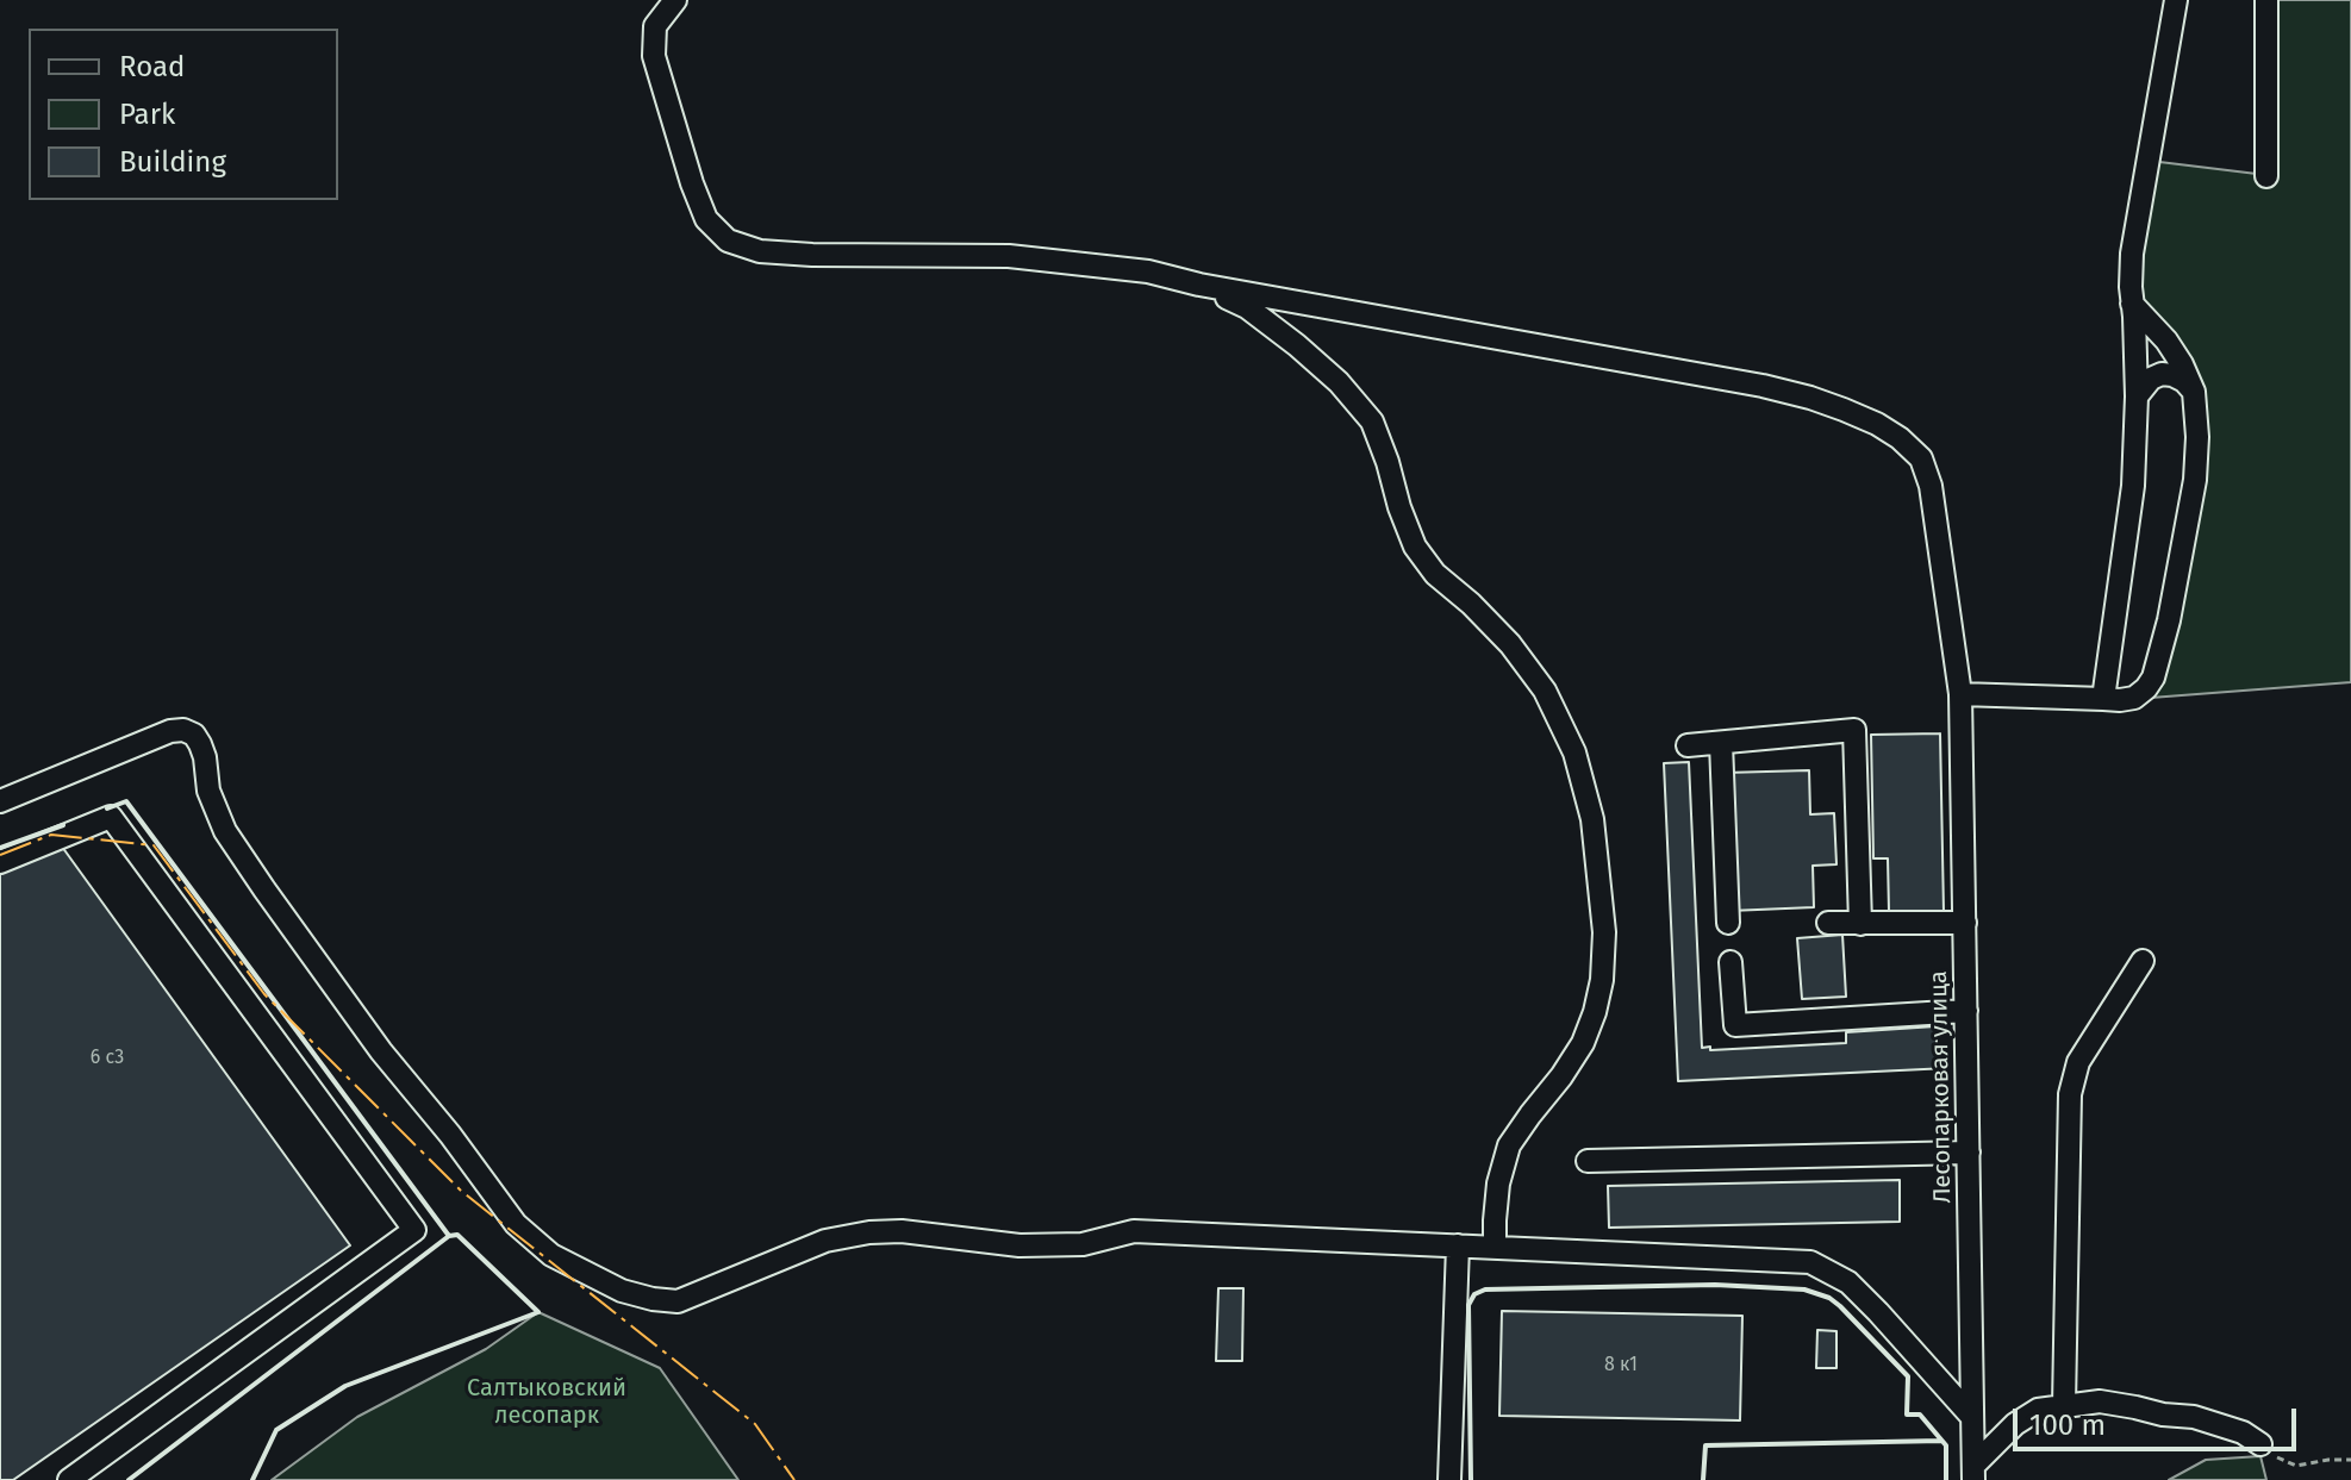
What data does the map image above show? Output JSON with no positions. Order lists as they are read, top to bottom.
{
  "streets": {
    "street": ["Лесопарковая улица"]
  },
  "parks": ["Салтыковский лесопарк"],
  "house_numbers": ["6 с3", "8 к1"],
  "legend": ["Road", "Park", "Building"],
  "scale_bar": "100 m"
}
